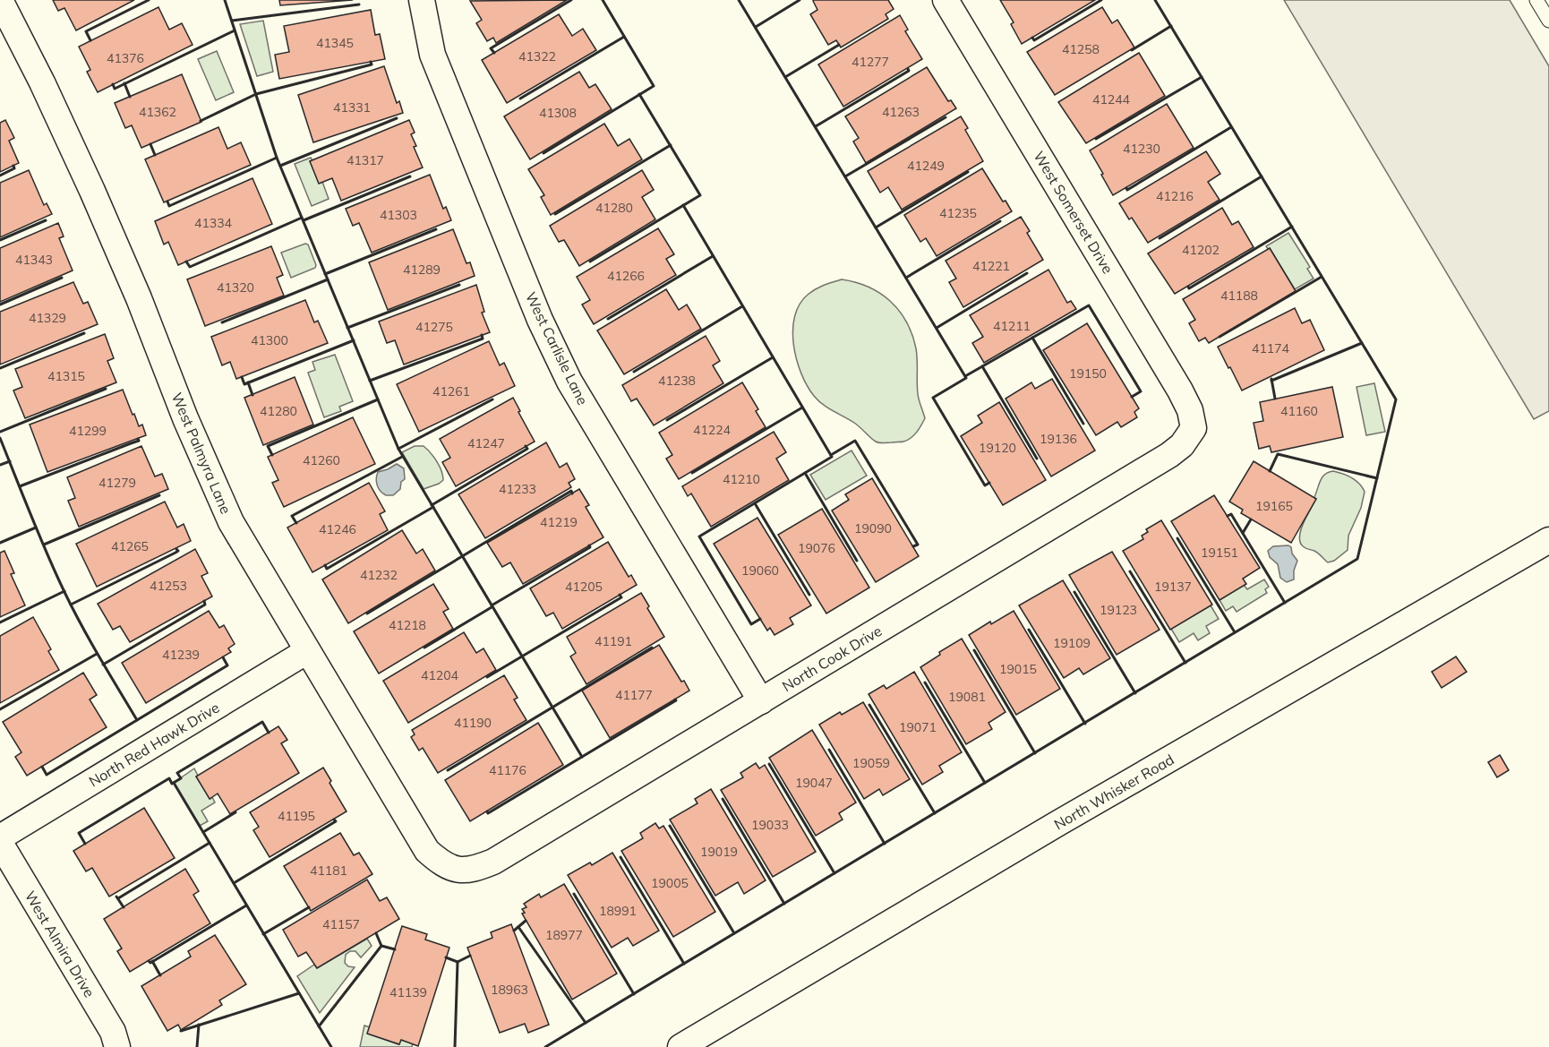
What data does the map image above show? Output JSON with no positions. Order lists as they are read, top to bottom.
{
  "streets": {
    "street": [
      "West Somerset Drive",
      "West Carlisle Lane",
      "West Palmyra Lane",
      "North Cook Drive",
      "North Red Hawk Drive",
      "North Whisker Road",
      "West Almira Drive"
    ]
  },
  "crossings": [
    ["West Somerset Drive", "North Cook Drive"],
    ["West Carlisle Lane", "North Cook Drive"],
    ["West Palmyra Lane", "North Cook Drive"],
    ["West Palmyra Lane", "North Red Hawk Drive"]
  ],
  "house_numbers": [
    "41345",
    "41258",
    "41322",
    "41376",
    "41277",
    "41244",
    "41331",
    "41362",
    "41263",
    "41308",
    "41230",
    "41317",
    "41249",
    "41216",
    "41280",
    "41235",
    "41303",
    "41334",
    "41202",
    "41343",
    "41221",
    "41289",
    "41266",
    "41320",
    "41188",
    "41329",
    "41211",
    "41275",
    "41300",
    "41174",
    "19150",
    "41315",
    "41238",
    "41261",
    "41280",
    "41160",
    "41224",
    "41299",
    "19136",
    "41247",
    "19120",
    "41260",
    "41210",
    "41279",
    "41233",
    "19165",
    "41219",
    "19090",
    "41246",
    "41265",
    "19076",
    "19151",
    "19060",
    "41232",
    "41253",
    "41205",
    "19137",
    "19123",
    "41218",
    "41191",
    "19109",
    "41239",
    "19015",
    "41204",
    "41177",
    "19081",
    "41190",
    "19071",
    "19059",
    "41176",
    "19047",
    "41195",
    "19033",
    "19019",
    "41181",
    "19005",
    "18991",
    "41157",
    "18977",
    "18963",
    "41139"
  ]
}
